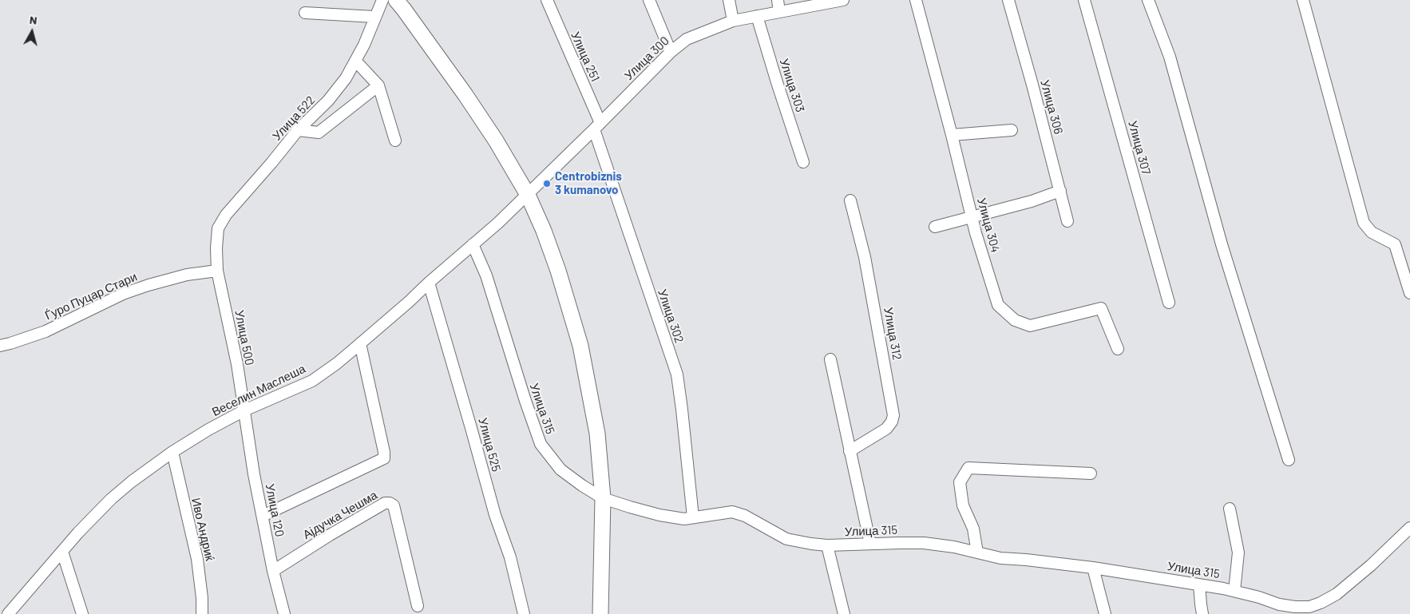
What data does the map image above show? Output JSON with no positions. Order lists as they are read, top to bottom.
{
  "streets": {
    "street": [
      "Улица 251",
      "Улица 300",
      "Улица 303",
      "Улица 306",
      "Улица 522",
      "Улица 307",
      "Улица 304",
      "Ѓуро Пуцар Стари",
      "Улица 302",
      "Улица 312",
      "Улица 500",
      "Веселин Маслеша",
      "Улица 315",
      "Улица 525",
      "Улица 120",
      "Ајдучка Чешма",
      "Иво Андриќ"
    ]
  },
  "crossings": [
    ["Улица 251", "Улица 300"],
    ["Улица 251", "Улица 302"],
    ["Улица 300", "Улица 303"],
    ["Улица 300", "Улица 302"],
    ["Улица 300", "Веселин Маслеша"],
    ["Улица 522", "Ѓуро Пуцар Стари"],
    ["Улица 522", "Улица 500"],
    ["Ѓуро Пуцар Стари", "Улица 500"],
    ["Улица 302", "Улица 315"],
    ["Улица 500", "Веселин Маслеша"],
    ["Улица 500", "Улица 120"],
    ["Веселин Маслеша", "Улица 315"],
    ["Веселин Маслеша", "Улица 525"],
    ["Веселин Маслеша", "Улица 120"],
    ["Веселин Маслеша", "Иво Андриќ"],
    ["Улица 120", "Ајдучка Чешма"]
  ],
  "places": ["Centrobiznis 3 kumanovo"],
  "north": "top"
}
